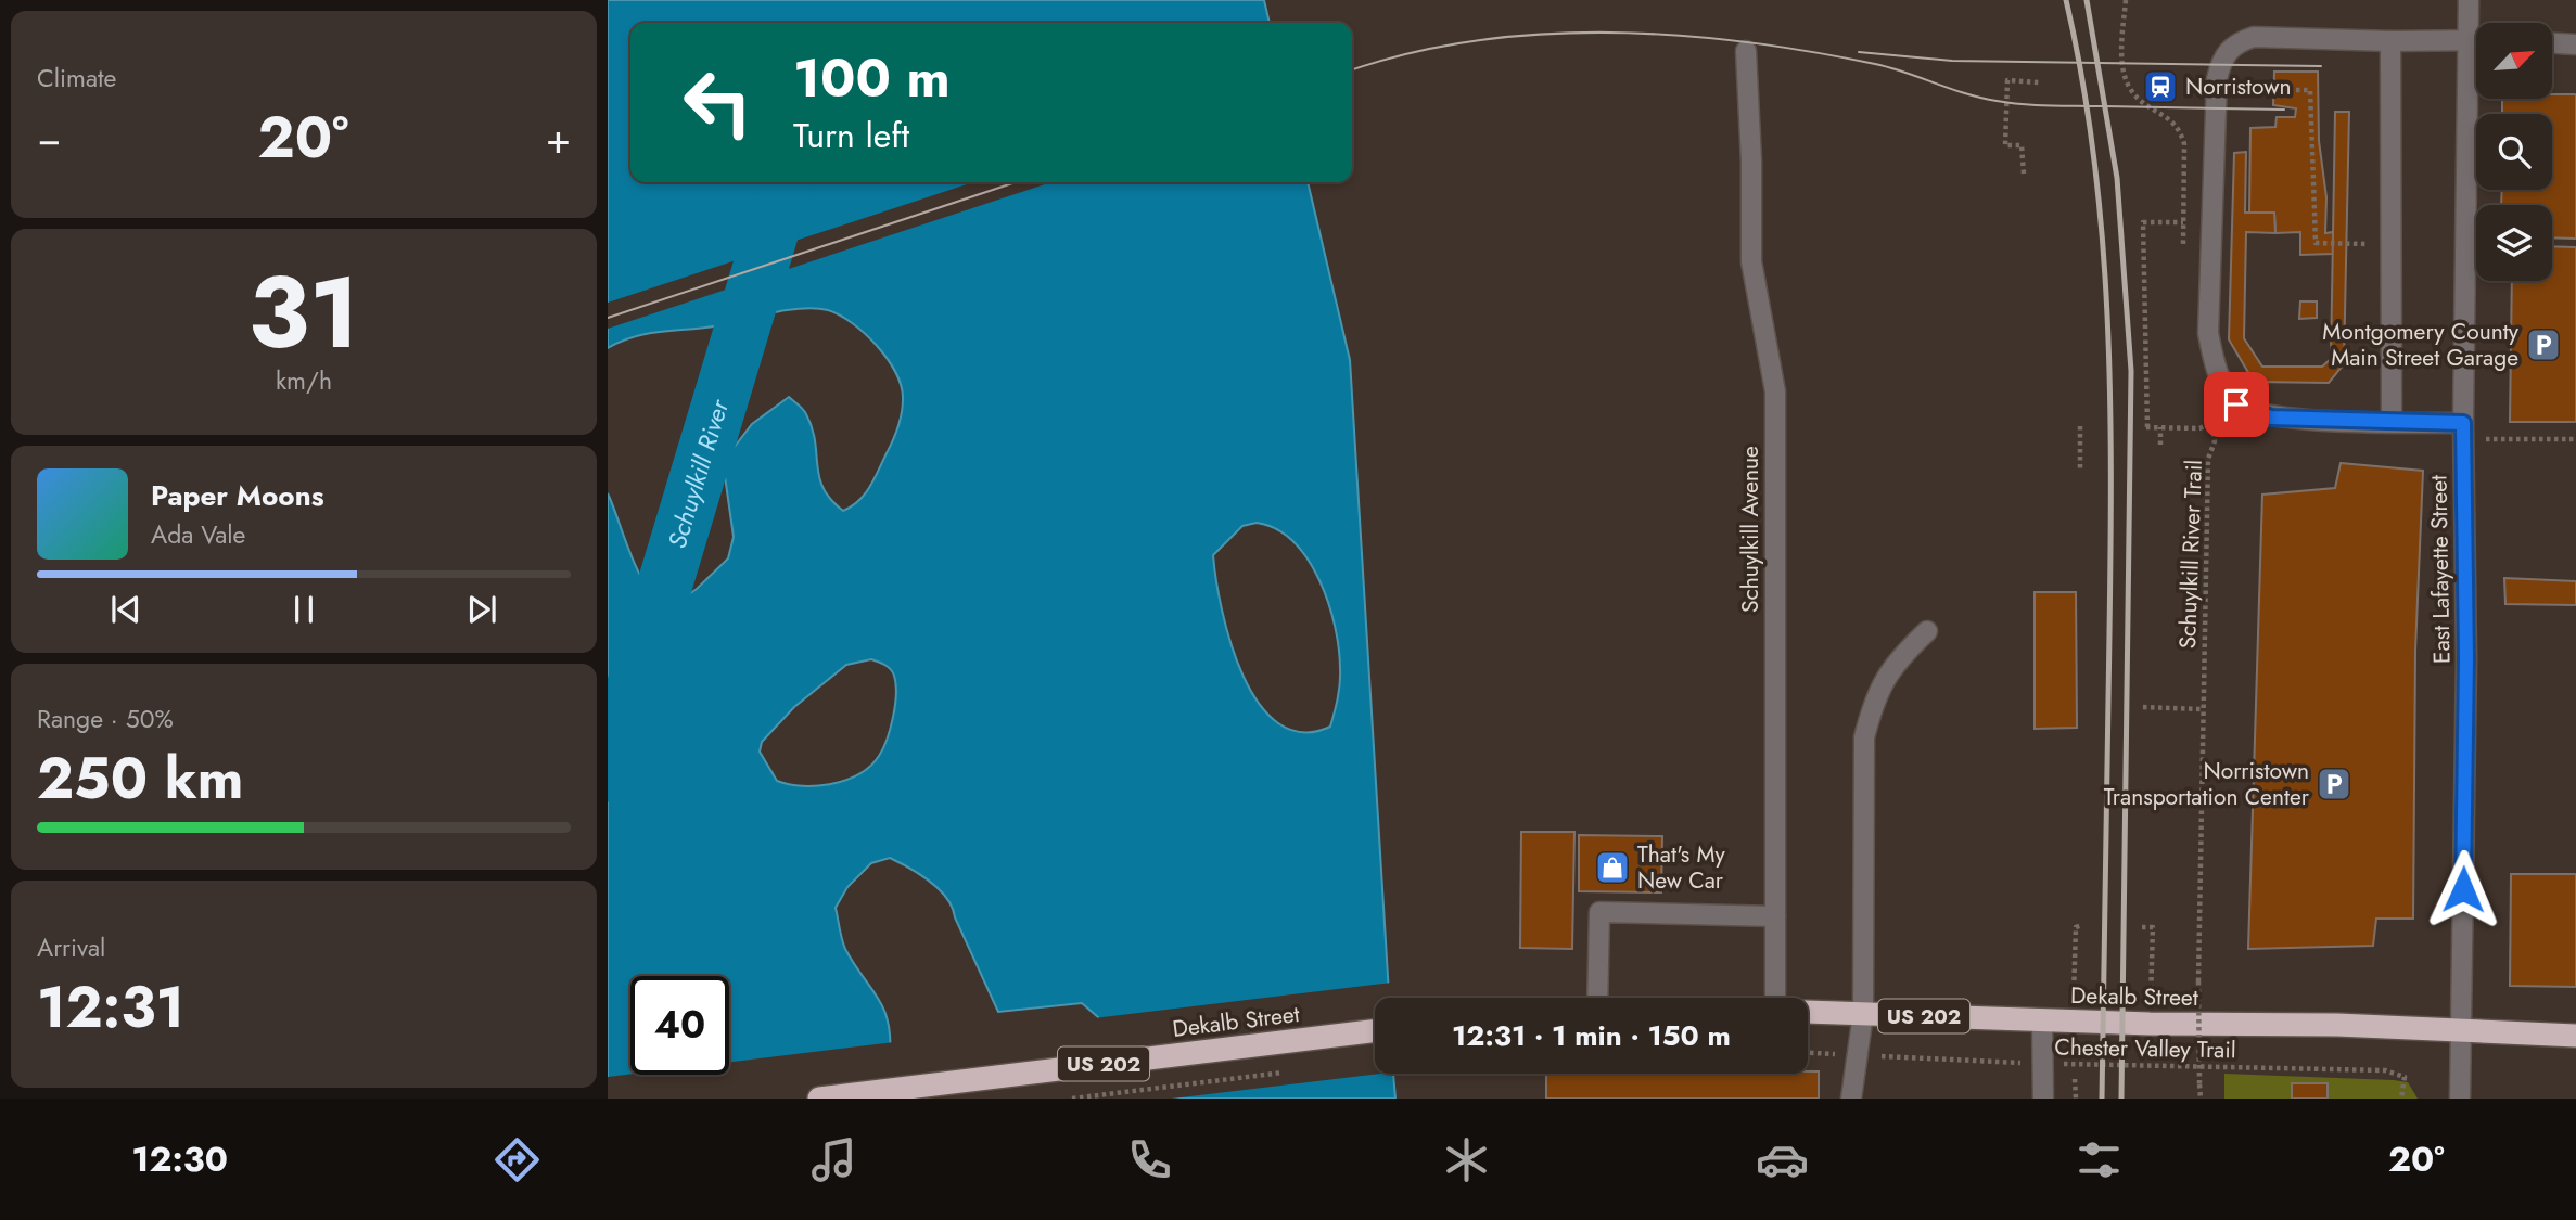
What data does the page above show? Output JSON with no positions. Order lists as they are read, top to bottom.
{
  "streets": {
    "highway": ["Dekalb Street", "US 202"],
    "street": ["Schuylkill Avenue", "East Lafayette Street"],
    "path": ["Schuylkill River Trail", "Chester Valley Trail"]
  },
  "crossings": [
    ["East Lafayette Street", "Dekalb Street"]
  ],
  "water": ["Schuylkill River"],
  "places": {
    "station": ["Norristown"],
    "parking": ["Montgomery County Main Street Garage", "Norristown Transportation Center"],
    "shop": ["That's My New Car"]
  },
  "north": "top right",
  "page": {
    "tile": [
      "Climate",
      ["31", "km/h"],
      ["Range · 50%", "250 km"],
      ["Arrival", "12:31"]
    ],
    "turn": ["100 m", "Turn left"],
    "heat": ["−", "20°", "+"],
    "song": ["Paper Moons", "Ada Vale"],
    "limit": "40",
    "trip": "12:31 · 1 min · 150 m",
    "tabs": ["12:30", "20°"]
  }
}
